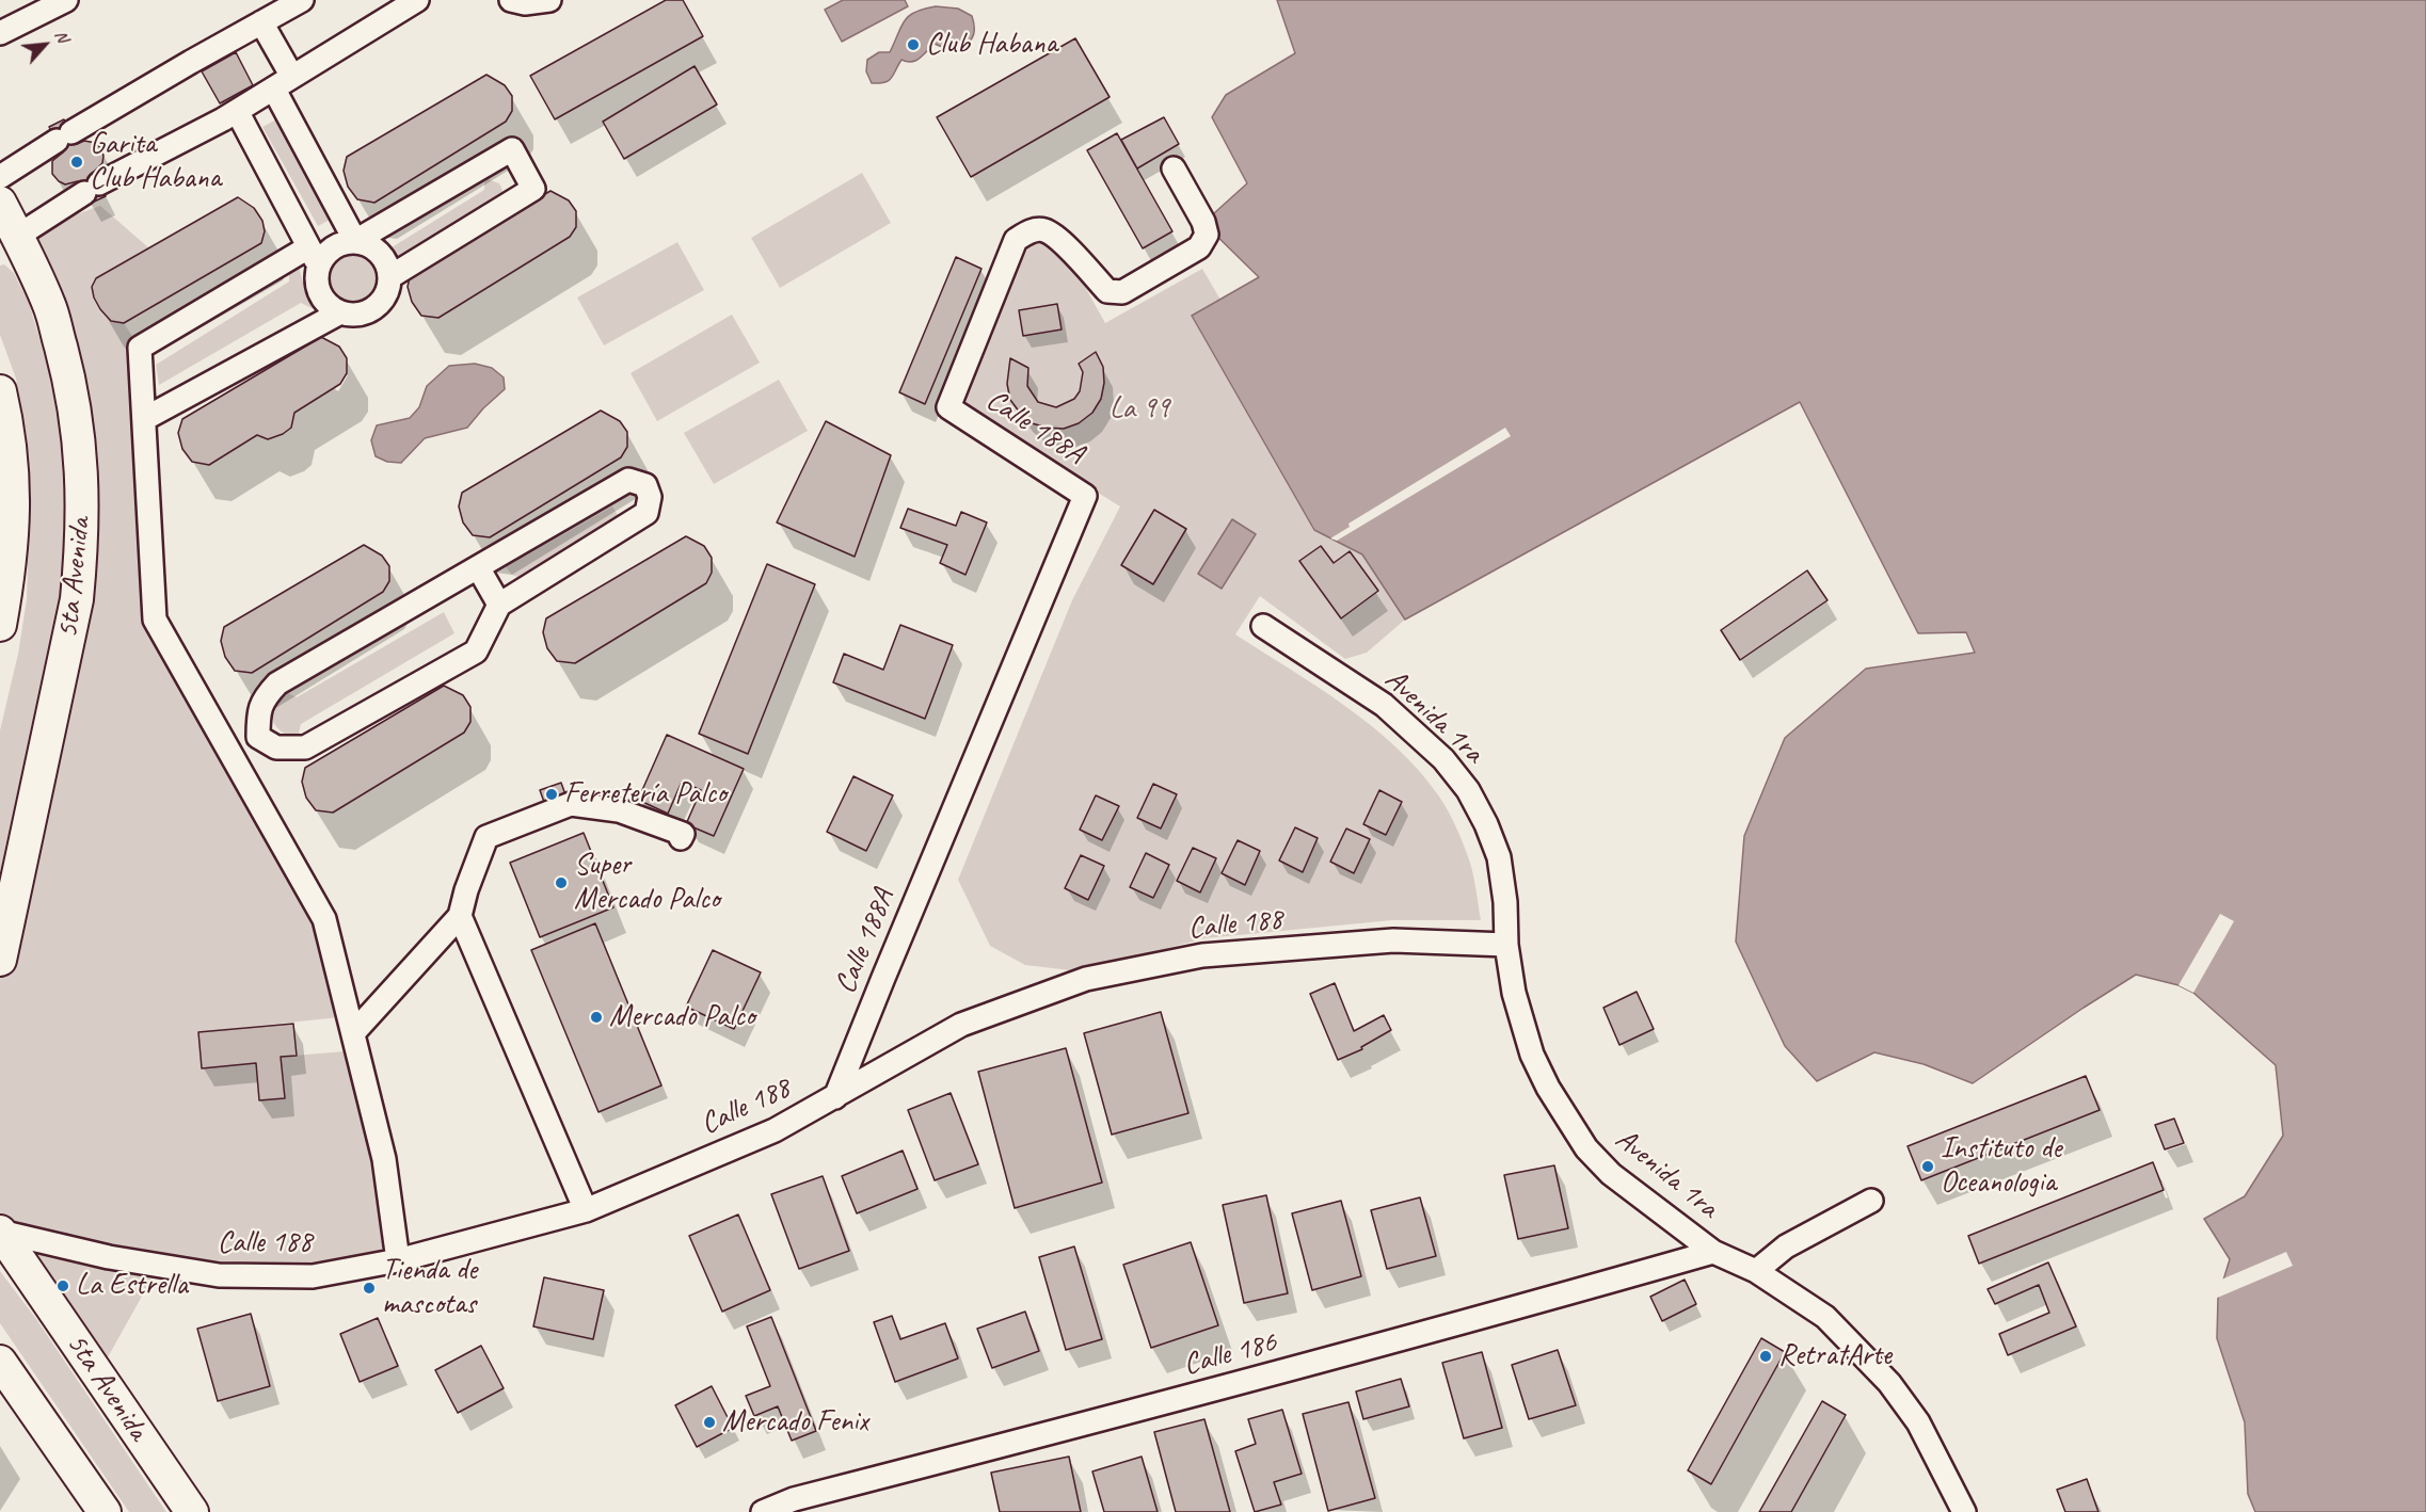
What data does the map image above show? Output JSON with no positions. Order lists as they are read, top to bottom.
{
  "streets": {
    "highway": ["5ta Avenida"],
    "street": [
      "Calle 188A",
      "Avenida 1ra",
      "Calle 188",
      "Calle 186"
    ]
  },
  "crossings": [
    ["Calle 188A", "Calle 188"],
    ["5ta Avenida", "Calle 188"],
    ["Avenida 1ra", "Calle 188"],
    ["Avenida 1ra", "Calle 186"]
  ],
  "parks": ["La 99"],
  "places": [
    "Club Habana",
    "Garita Club Habana",
    "Ferretería Palco",
    "Super Mercado Palco",
    "Mercado Palco",
    "Instituto de Oceanologia",
    "La Estrella",
    "Tienda de mascotas",
    "RetratArte",
    "Mercado Fenix"
  ],
  "north": "top right"
}
